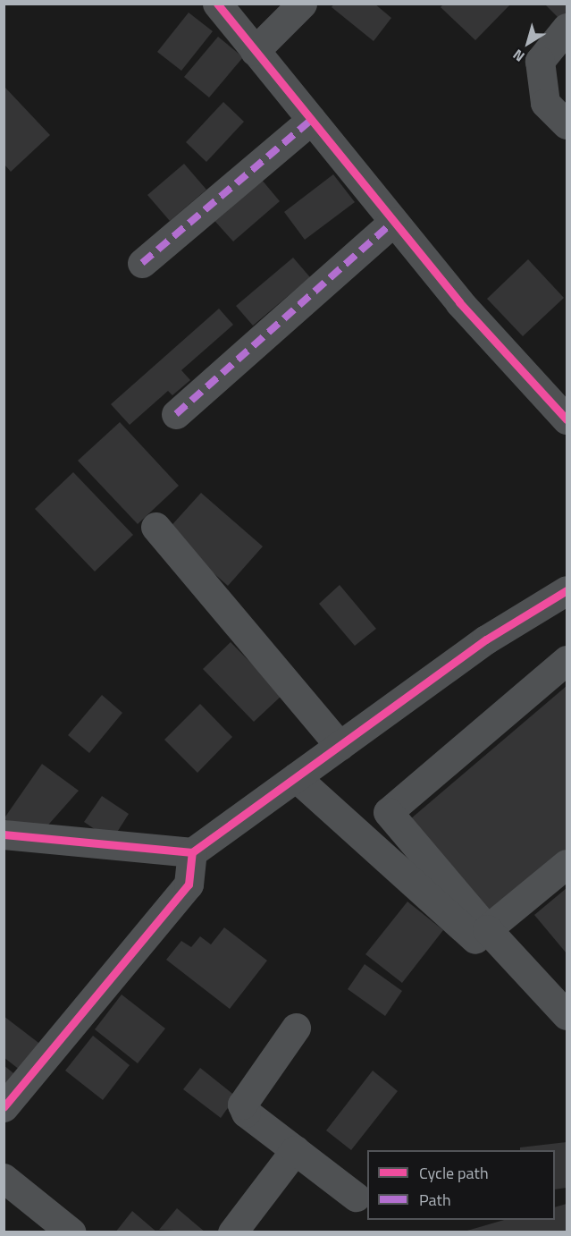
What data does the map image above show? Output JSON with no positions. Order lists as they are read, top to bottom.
{
  "legend": ["Cycle path", "Path"],
  "north": "bottom left"
}
